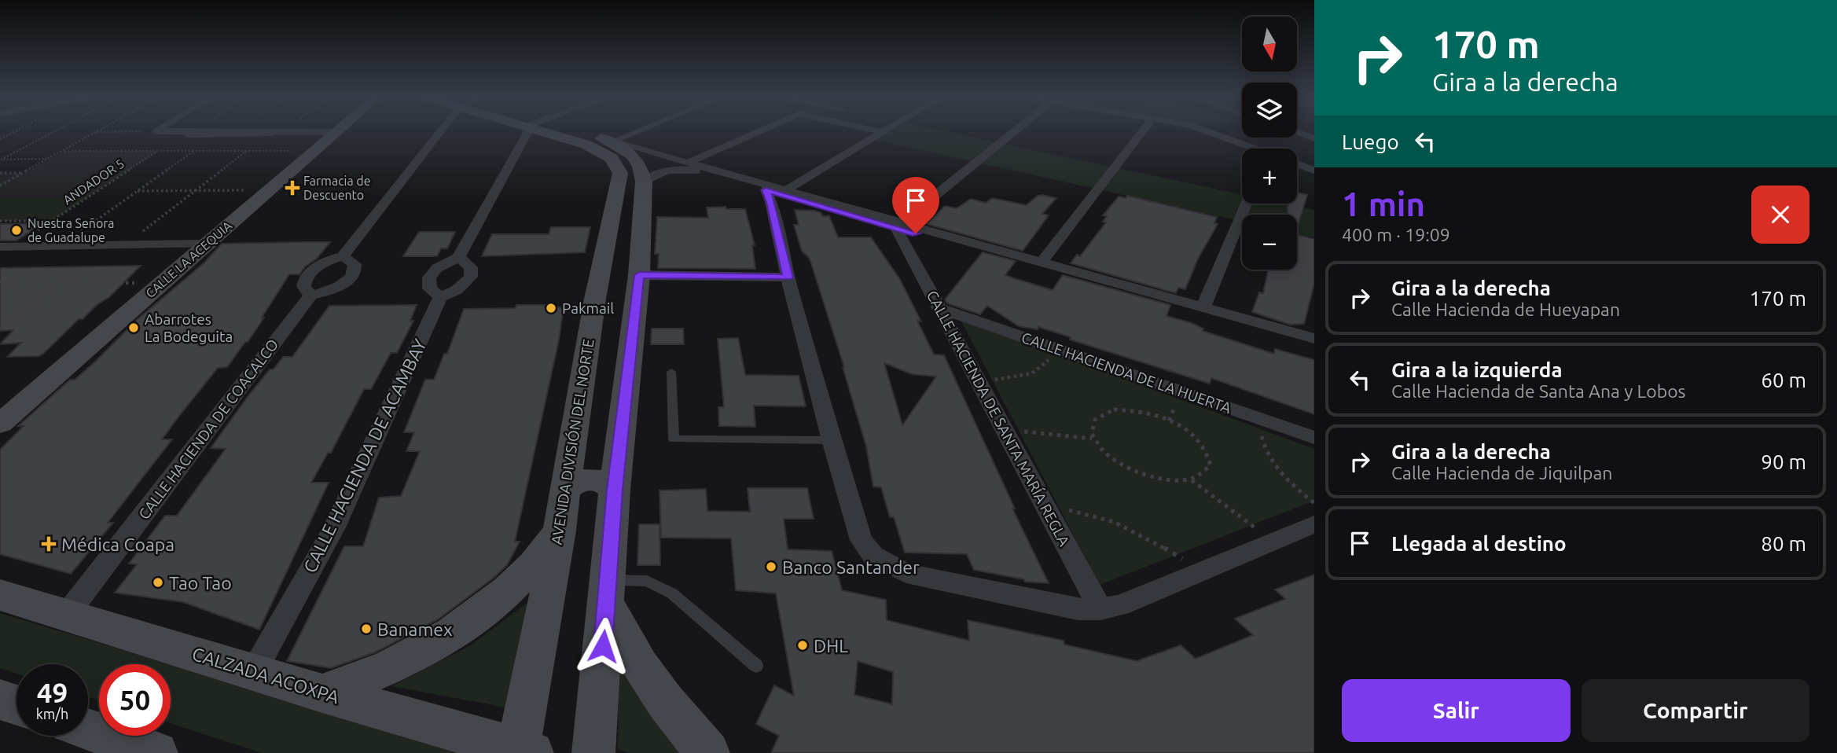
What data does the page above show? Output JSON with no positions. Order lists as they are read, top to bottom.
{
  "streets": {
    "main road": ["CALLE LA ACEQUIA", "AVENIDA DIVISIÓN DEL NORTE", "CALZADA ACOXPA"],
    "street": [
      "CALLE HACIENDA DE LA HUERTA",
      "CALLE HACIENDA DE SANTA MARÍA REGLA",
      "CALLE HACIENDA DE COACALCO",
      "CALLE HACIENDA DE ACAMBAY"
    ],
    "path": ["ANDADOR 5"]
  },
  "crossings": [
    ["CALLE HACIENDA DE LA HUERTA", "CALLE HACIENDA DE SANTA MARÍA REGLA"],
    ["CALLE HACIENDA DE COACALCO", "CALZADA ACOXPA"],
    ["AVENIDA DIVISIÓN DEL NORTE", "CALZADA ACOXPA"],
    ["CALLE HACIENDA DE ACAMBAY", "CALZADA ACOXPA"]
  ],
  "places": {
    "health": ["Farmacia de Descuento", "Médica Coapa"],
    "other": [
      "Nuestra Señora de Guadalupe",
      "Pakmail",
      "Abarrotes La Bodeguita",
      "Banco Santander",
      "Tao Tao",
      "Banamex",
      "DHL"
    ]
  },
  "north": "bottom",
  "page": {
    "turn": ["170 m", "Gira a la derecha"],
    "map_buttons": ["+", "−"],
    "then": "Luego",
    "heading": ["1 min", "400 m · 19:09"],
    "list": [
      {
        "name": "Gira a la derecha",
        "note": "Calle Hacienda de Hueyapan",
        "value": "170 m"
      },
      {
        "name": "Gira a la izquierda",
        "note": "Calle Hacienda de Santa Ana y Lobos",
        "value": "60 m"
      },
      {
        "name": "Gira a la derecha",
        "note": "Calle Hacienda de Jiquilpan",
        "value": "90 m"
      },
      {
        "name": "Llegada al destino",
        "value": "80 m"
      }
    ],
    "speed": "49 km/h",
    "limit": "50",
    "buttons": ["Salir", "Compartir"]
  }
}
